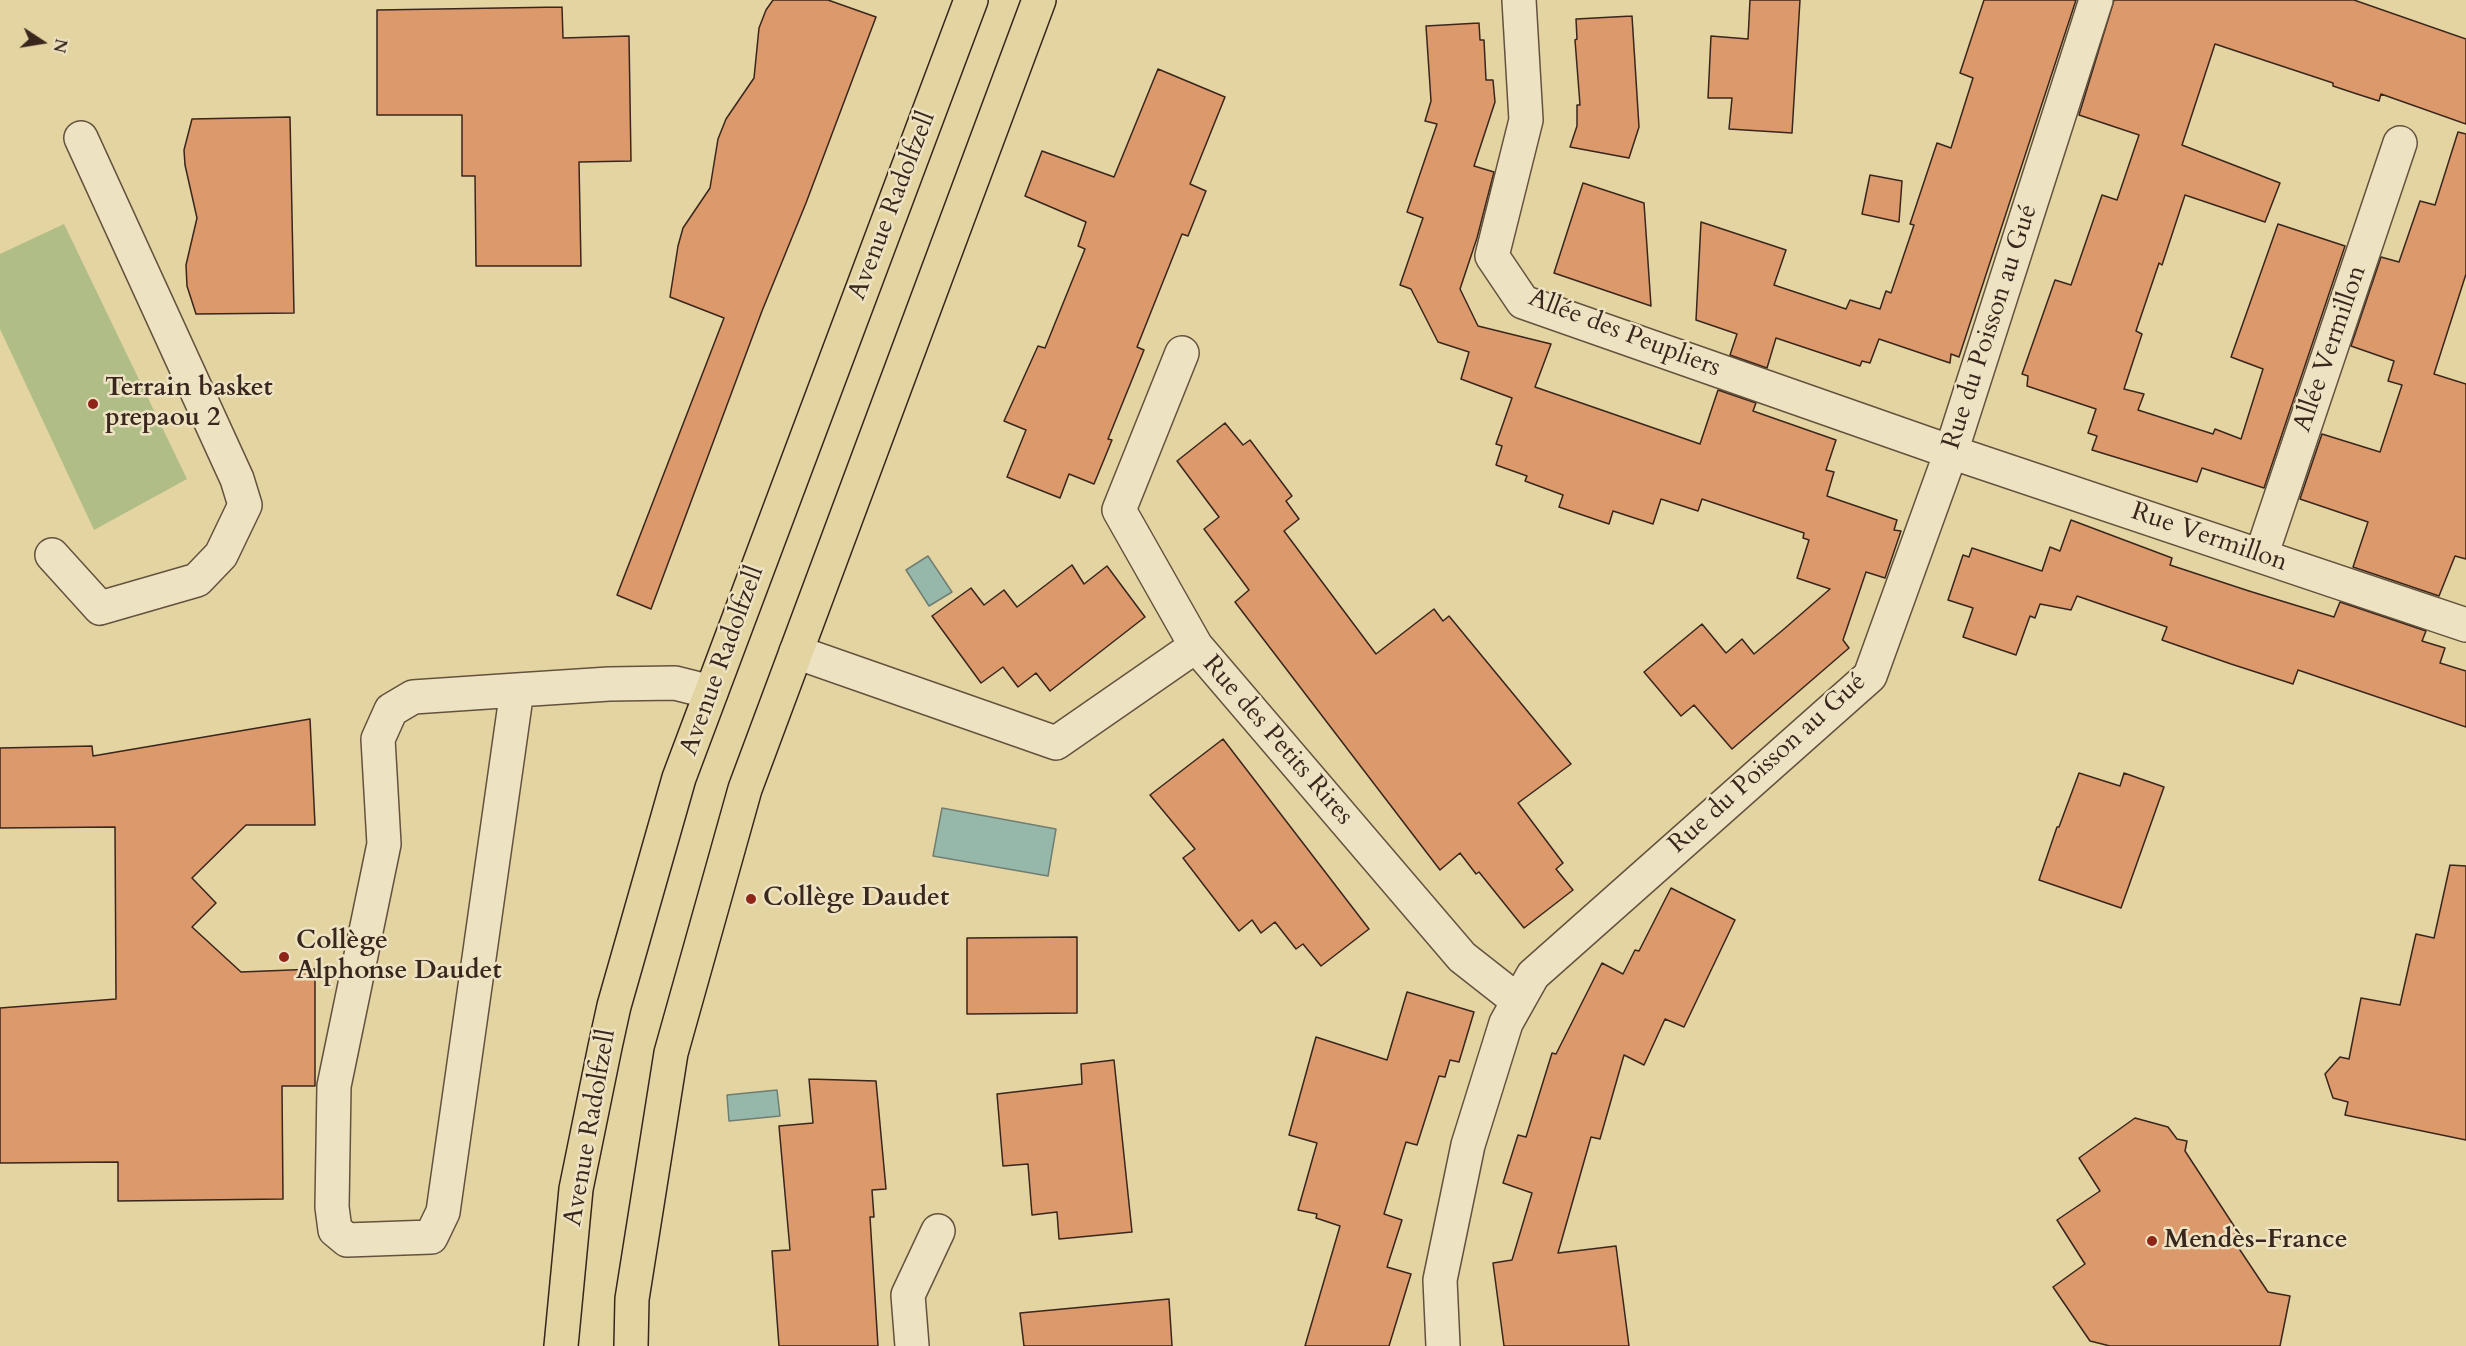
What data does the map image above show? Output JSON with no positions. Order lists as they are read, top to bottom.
{
  "streets": {
    "main road": ["Avenue Radolfzell"],
    "street": [
      "Rue du Poisson au Gué",
      "Allée des Peupliers",
      "Allée Vermillon",
      "Rue Vermillon",
      "Rue des Petits Rires"
    ]
  },
  "crossings": [
    ["Rue du Poisson au Gué", "Allée des Peupliers"],
    ["Rue du Poisson au Gué", "Rue Vermillon"],
    ["Rue du Poisson au Gué", "Rue des Petits Rires"],
    ["Allée des Peupliers", "Rue Vermillon"],
    ["Allée Vermillon", "Rue Vermillon"]
  ],
  "places": [
    "Terrain basket prepaou 2",
    "Collège Daudet",
    "Collège Alphonse Daudet",
    "Mendès-France"
  ],
  "north": "right"
}
